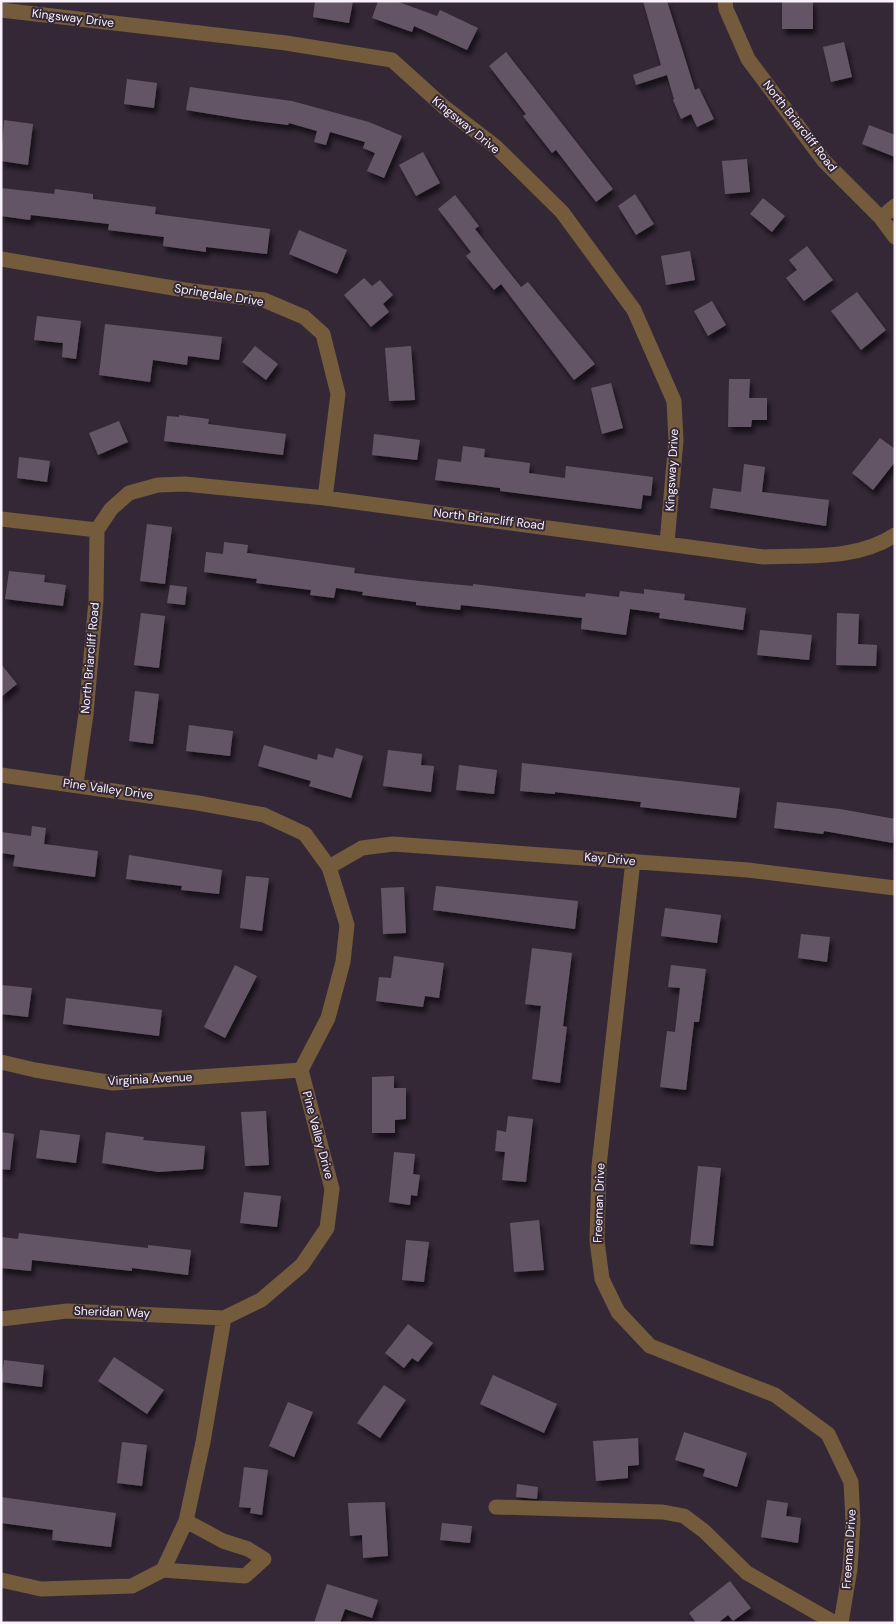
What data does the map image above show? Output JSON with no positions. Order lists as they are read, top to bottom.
{
  "streets": {
    "street": [
      "Kingsway Drive",
      "North Briarcliff Road",
      "Springdale Drive",
      "Pine Valley Drive",
      "Kay Drive",
      "Virginia Avenue",
      "Freeman Drive",
      "Sheridan Way"
    ]
  },
  "crossings": [
    ["Kingsway Drive", "North Briarcliff Road"],
    ["North Briarcliff Road", "Springdale Drive"],
    ["North Briarcliff Road", "Pine Valley Drive"],
    ["Pine Valley Drive", "Kay Drive"],
    ["Pine Valley Drive", "Virginia Avenue"],
    ["Pine Valley Drive", "Sheridan Way"],
    ["Kay Drive", "Freeman Drive"]
  ]
}
